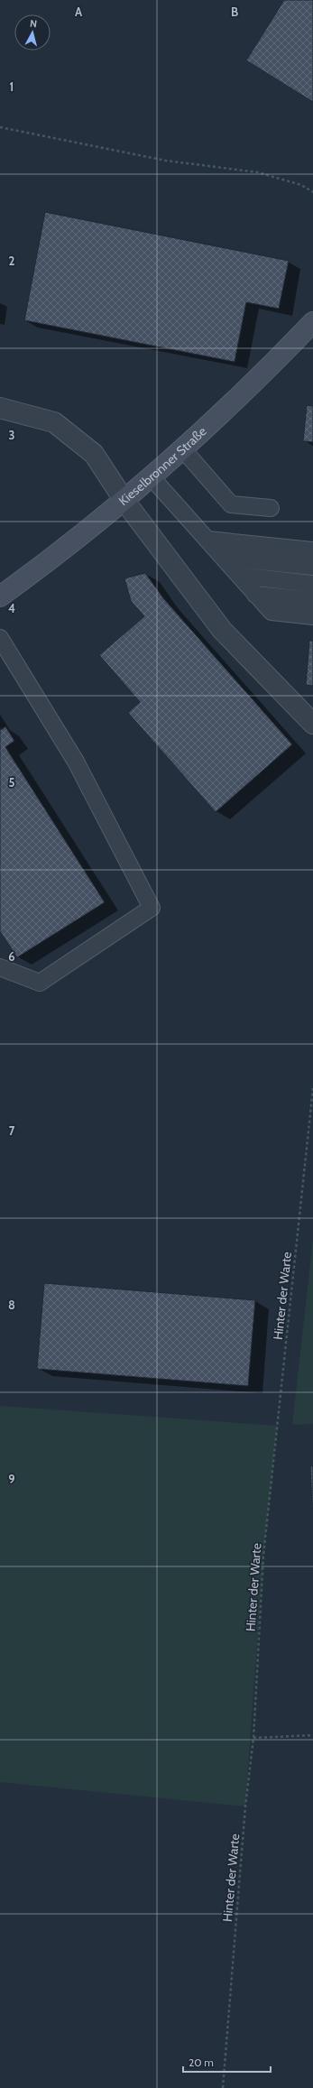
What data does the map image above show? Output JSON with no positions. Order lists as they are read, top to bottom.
{
  "streets": {
    "street": ["Kieselbronner Straße"],
    "path": ["Hinter der Warte"]
  },
  "scale_bar": "20 m",
  "north": "top",
  "grid": {
    "columns": ["A", "B"],
    "rows": [
      "1",
      "2",
      "3",
      "4",
      "5",
      "6",
      "7",
      "8",
      "9"
    ]
  }
}
